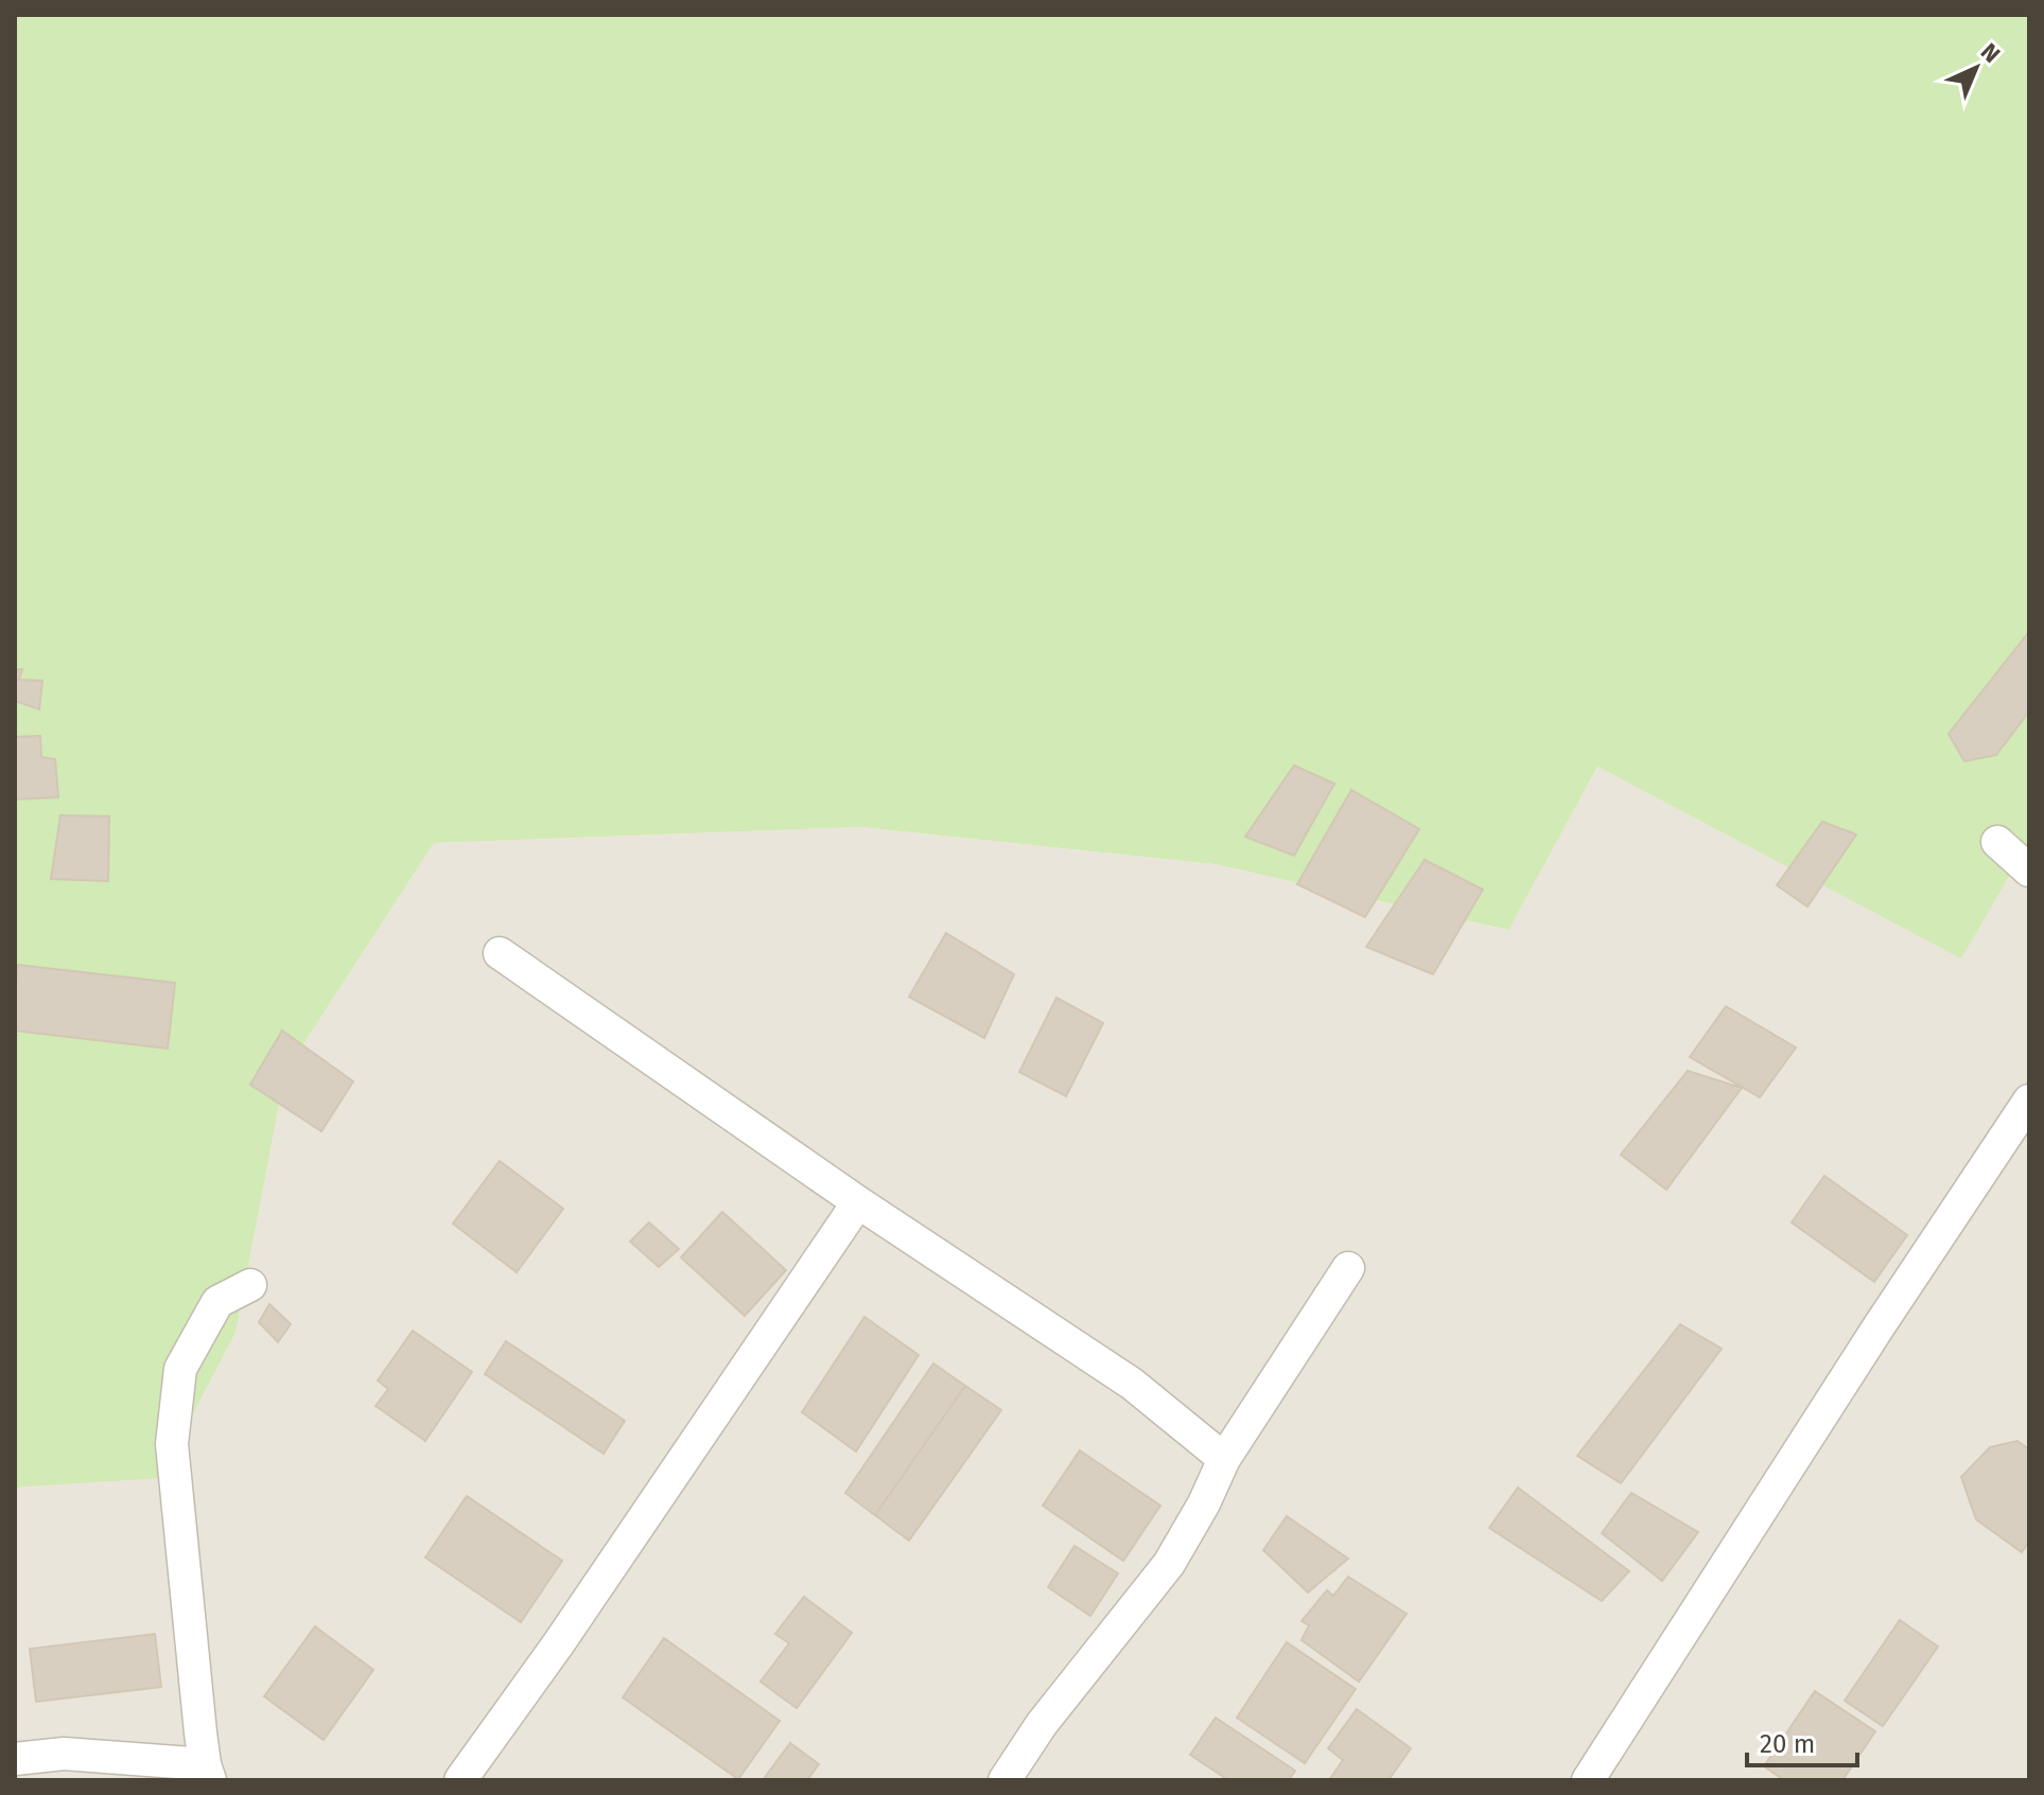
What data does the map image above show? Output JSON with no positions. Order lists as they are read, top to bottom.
{
  "scale_bar": "20 m",
  "north": "top right"
}
